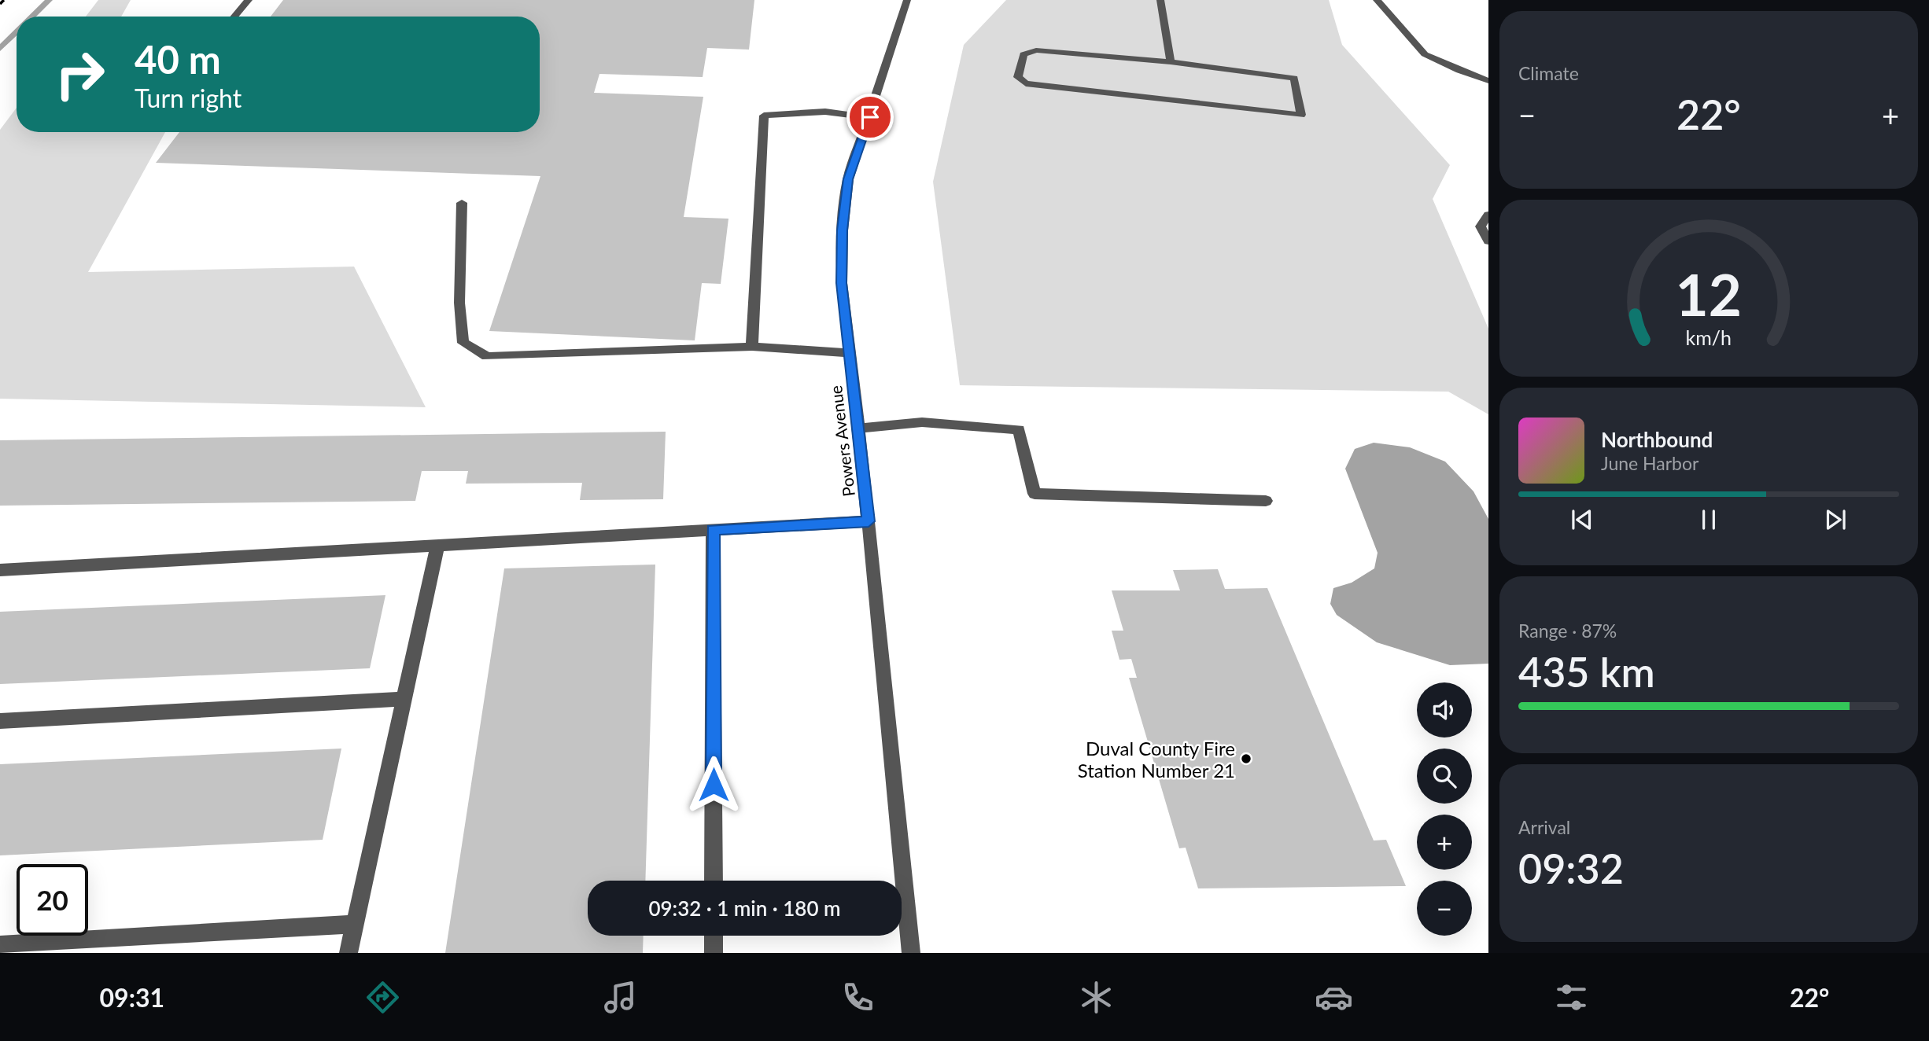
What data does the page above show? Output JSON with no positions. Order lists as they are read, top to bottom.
{
  "streets": {
    "street": ["Powers Avenue"]
  },
  "places": ["Duval County Fire Station Number 21"],
  "page": {
    "tile": [
      "Climate",
      ["Range · 87%", "435 km"],
      ["Arrival", "09:32"]
    ],
    "turn": ["40 m", "Turn right"],
    "heat": ["−", "22°", "+"],
    "song": ["Northbound", "June Harbor"],
    "map_buttons": ["+", "−"],
    "limit": "20",
    "trip": "09:32 · 1 min · 180 m",
    "tabs": ["09:31", "22°"],
    "gauge": ["12", "km/h"]
  }
}
